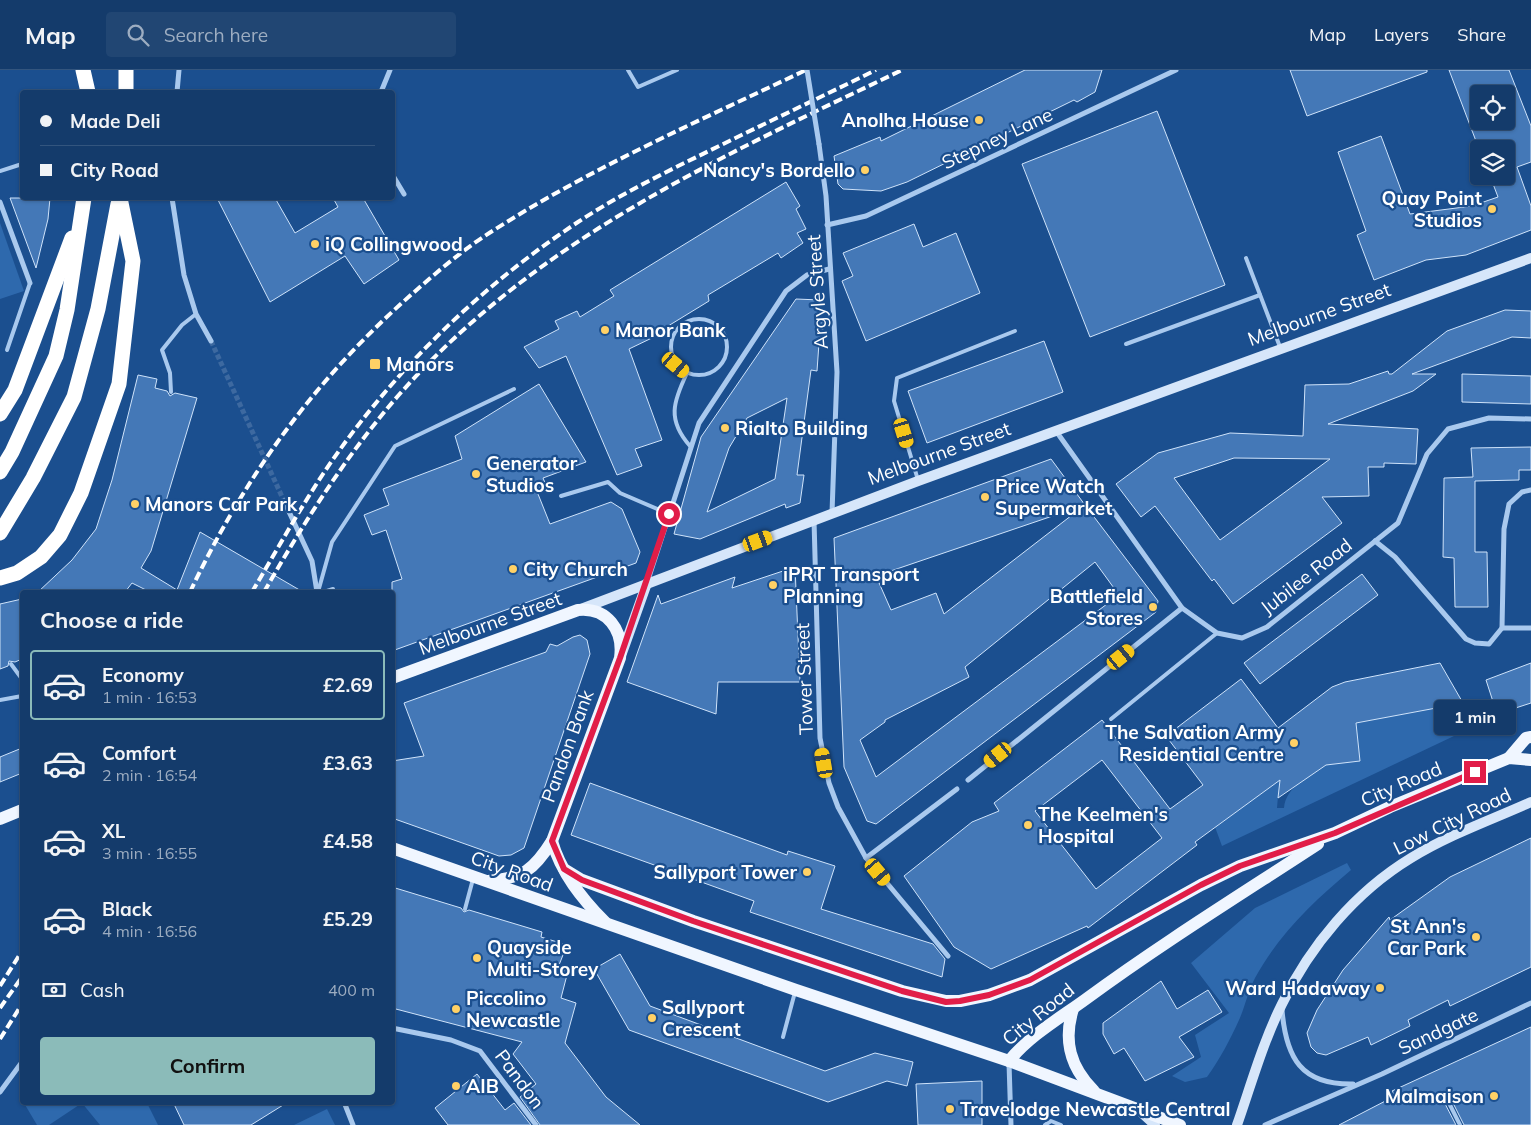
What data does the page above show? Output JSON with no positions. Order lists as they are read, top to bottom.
{
  "streets": {
    "main road": ["Melbourne Street", "Pandon Bank", "City Road"],
    "street": [
      "Stepney Lane",
      "Argyle Street",
      "Jubilee Road",
      "Tower Street",
      "Low City Road",
      "Sandgate",
      "Pandon"
    ]
  },
  "crossings": [
    ["Stepney Lane", "Argyle Street"],
    ["Argyle Street", "Melbourne Street"],
    ["Melbourne Street", "Jubilee Road"],
    ["Melbourne Street", "Tower Street"],
    ["Melbourne Street", "Pandon Bank"],
    ["Pandon Bank", "City Road"],
    ["Low City Road", "Sandgate"]
  ],
  "places": {
    "other": [
      "Anolha House",
      "Nancy's Bordello",
      "Quay Point Studios",
      "iQ Collingwood",
      "Manor Bank",
      "Rialto Building",
      "Generator Studios",
      "Price Watch Supermarket",
      "Manors Car Park",
      "City Church",
      "iPRT Transport Planning",
      "Battlefield Stores",
      "The Salvation Army Residential Centre",
      "The Keelmen's Hospital",
      "Sallyport Tower",
      "St Ann's Car Park",
      "Quayside Multi-Storey",
      "Ward Hadaway",
      "Piccolino Newcastle",
      "Sallyport Crescent",
      "AIB",
      "Malmaison",
      "Travelodge Newcastle Central"
    ],
    "transit": ["Manors"]
  },
  "page": {
    "header": "Map",
    "search": "Search here",
    "nav": ["Map", "Layers", "Share"],
    "banner": ["Made Deli", "City Road"],
    "heading": "Choose a ride",
    "list": [
      {
        "name": "Economy",
        "note": "1 min · 16:53",
        "value": "£2.69"
      },
      {
        "name": "Comfort",
        "note": "2 min · 16:54",
        "value": "£3.63"
      },
      {
        "name": "XL",
        "note": "3 min · 16:55",
        "value": "£4.58"
      },
      {
        "name": "Black",
        "note": "4 min · 16:56",
        "value": "£5.29"
      }
    ],
    "bubble": "1 min",
    "pay": ["Cash", "400 m"],
    "buttons": "Confirm"
  }
}
